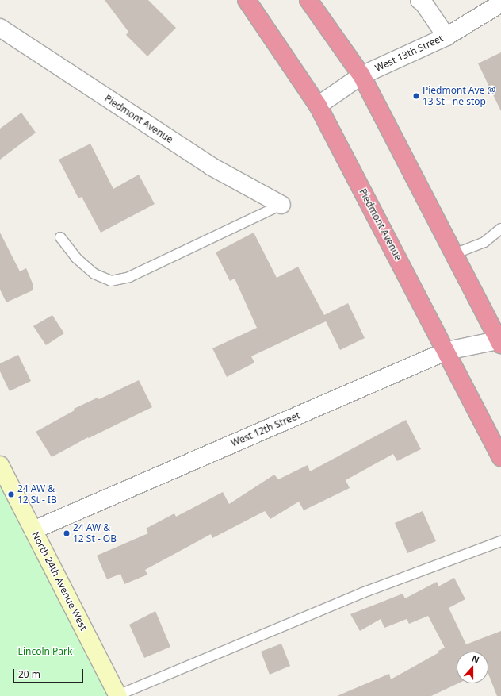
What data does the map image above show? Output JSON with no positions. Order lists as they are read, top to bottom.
{
  "streets": {
    "highway": ["Piedmont Avenue"],
    "street": ["West 13th Street", "West 12th Street", "North 24th Avenue West"]
  },
  "crossings": [
    ["West 13th Street", "Piedmont Avenue"],
    ["Piedmont Avenue", "West 12th Street"],
    ["West 12th Street", "North 24th Avenue West"]
  ],
  "parks": ["Lincoln Park"],
  "places": ["Piedmont Ave @ 13 St - ne stop", "24 AW & 12 St - IB", "24 AW & 12 St - OB"],
  "scale_bar": "20 m",
  "north": "top"
}
